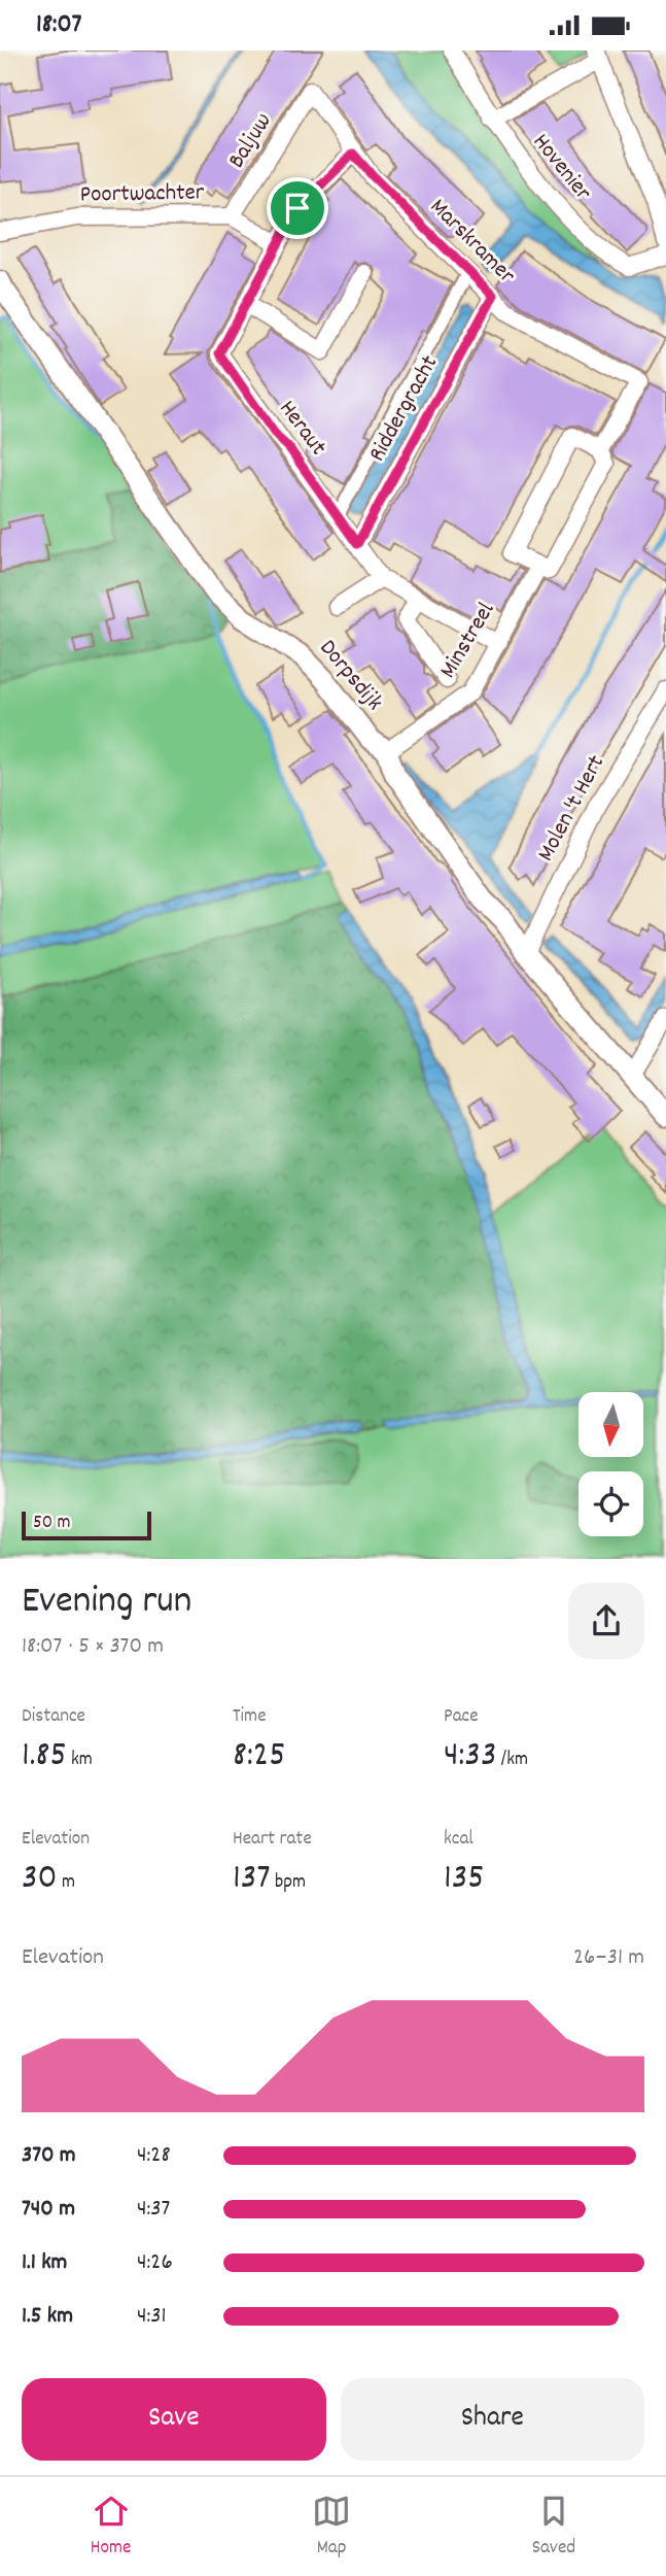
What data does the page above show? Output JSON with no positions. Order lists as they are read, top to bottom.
{
  "streets": {
    "street": [
      "Baljuw",
      "Hovenier",
      "Poortwachter",
      "Marskramer",
      "Riddergracht",
      "Heraut",
      "Minstreel",
      "Dorpsdijk",
      "Molen 't Hert"
    ]
  },
  "crossings": [
    ["Baljuw", "Poortwachter"],
    ["Baljuw", "Marskramer"],
    ["Marskramer", "Riddergracht"],
    ["Marskramer", "Minstreel"],
    ["Riddergracht", "Heraut"],
    ["Heraut", "Minstreel"],
    ["Minstreel", "Dorpsdijk"],
    ["Dorpsdijk", "Molen 't Hert"]
  ],
  "scale_bar": "50 m",
  "north": "bottom",
  "page": {
    "status": "18:07",
    "scale": "50 m",
    "heading": ["Evening run", "18:07 · 5 × 370 m"],
    "stats": [
      ["Distance", "1.85 km"],
      ["Time", "8:25"],
      ["Pace", "4:33 /km"],
      ["Elevation", "30 m"],
      ["Heart rate", "137 bpm"],
      ["kcal", "135"]
    ],
    "chart": ["Elevation", "26–31 m"],
    "list": [
      {
        "name": "370 m",
        "note": "4:28"
      },
      {
        "name": "740 m",
        "note": "4:37"
      },
      {
        "name": "1.1 km",
        "note": "4:26"
      },
      {
        "name": "1.5 km",
        "note": "4:31"
      }
    ],
    "buttons": ["Save", "Share"],
    "tabs": ["Home", "Map", "Saved"]
  }
}
